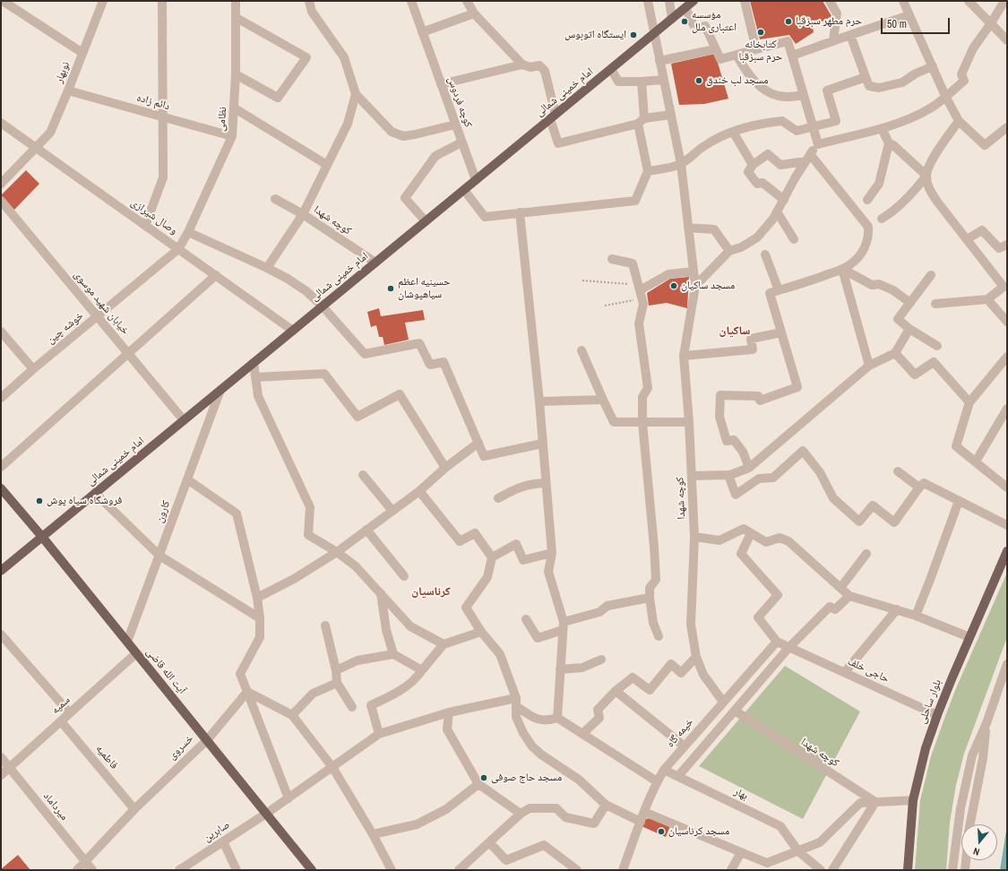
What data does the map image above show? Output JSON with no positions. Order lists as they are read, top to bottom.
{
  "streets": {
    "main road": ["امام خمینی شمالی", "آیت الله قاضی", "بلوار ساحلی"],
    "street": [
      "نوبهار",
      "دائم زاده",
      "کوچه فردوس",
      "نظامی",
      "وصال شیرازی",
      "کوچه شهدا",
      "خیابان شهید موسوی",
      "خوشه چین",
      "کارون",
      "حاجی خلف",
      "سمیه",
      "خیمه گاه",
      "خسروی",
      "فاطمیه",
      "بهار",
      "میرداماد",
      "صابرین"
    ]
  },
  "crossings": [
    ["نوبهار", "دائم زاده"],
    ["نوبهار", "وصال شیرازی"],
    ["امام خمینی شمالی", "کوچه فردوس"],
    ["امام خمینی شمالی", "وصال شیرازی"],
    ["امام خمینی شمالی", "کوچه شهدا"],
    ["امام خمینی شمالی", "خیابان شهید موسوی"],
    ["امام خمینی شمالی", "کارون"],
    ["امام خمینی شمالی", "آیت الله قاضی"],
    ["دائم زاده", "نظامی"],
    ["نظامی", "وصال شیرازی"],
    ["نظامی", "خوشه چین"],
    ["وصال شیرازی", "خوشه چین"],
    ["کوچه شهدا", "خیمه گاه"],
    ["خیابان شهید موسوی", "خوشه چین"],
    ["کارون", "آیت الله قاضی"],
    ["حاجی خلف", "بلوار ساحلی"],
    ["آیت الله قاضی", "سمیه"],
    ["آیت الله قاضی", "خسروی"],
    ["آیت الله قاضی", "صابرین"],
    ["سمیه", "فاطمیه"],
    ["سمیه", "میرداماد"],
    ["خیمه گاه", "بهار"],
    ["خسروی", "فاطمیه"],
    ["خسروی", "میرداماد"]
  ],
  "districts": ["ساکیان", "کرناسیان"],
  "places": [
    "مؤسسه اعتباری ملل",
    "حرم مطهر سبزقبا",
    "کتابخانه حرم سبزقبا",
    "ایستگاه اتوبوس",
    "مسجد لب خندق",
    "مسجد ساکیان",
    "حسینیه اعظم سیاهپوشان",
    "فروشگاه سیاه پوش",
    "مسجد حاج صوفی",
    "مسجد کرناسیان"
  ],
  "scale_bar": "50 m",
  "north": "bottom"
}
